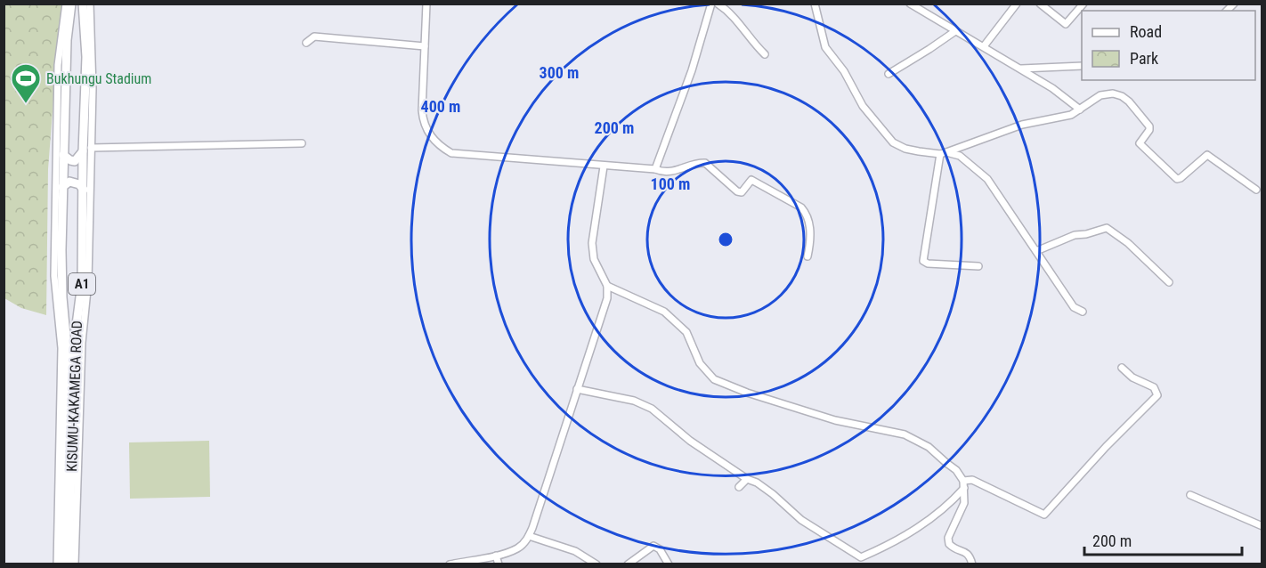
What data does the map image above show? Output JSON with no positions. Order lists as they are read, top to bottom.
{
  "streets": {
    "highway": ["A1", "KISUMU-KAKAMEGA ROAD"]
  },
  "places": {
    "sports": ["Bukhungu Stadium"]
  },
  "legend": ["Road", "Park"],
  "scale_bar": "200 m",
  "rings": [
    "300 m",
    "400 m",
    "200 m",
    "100 m"
  ]
}
